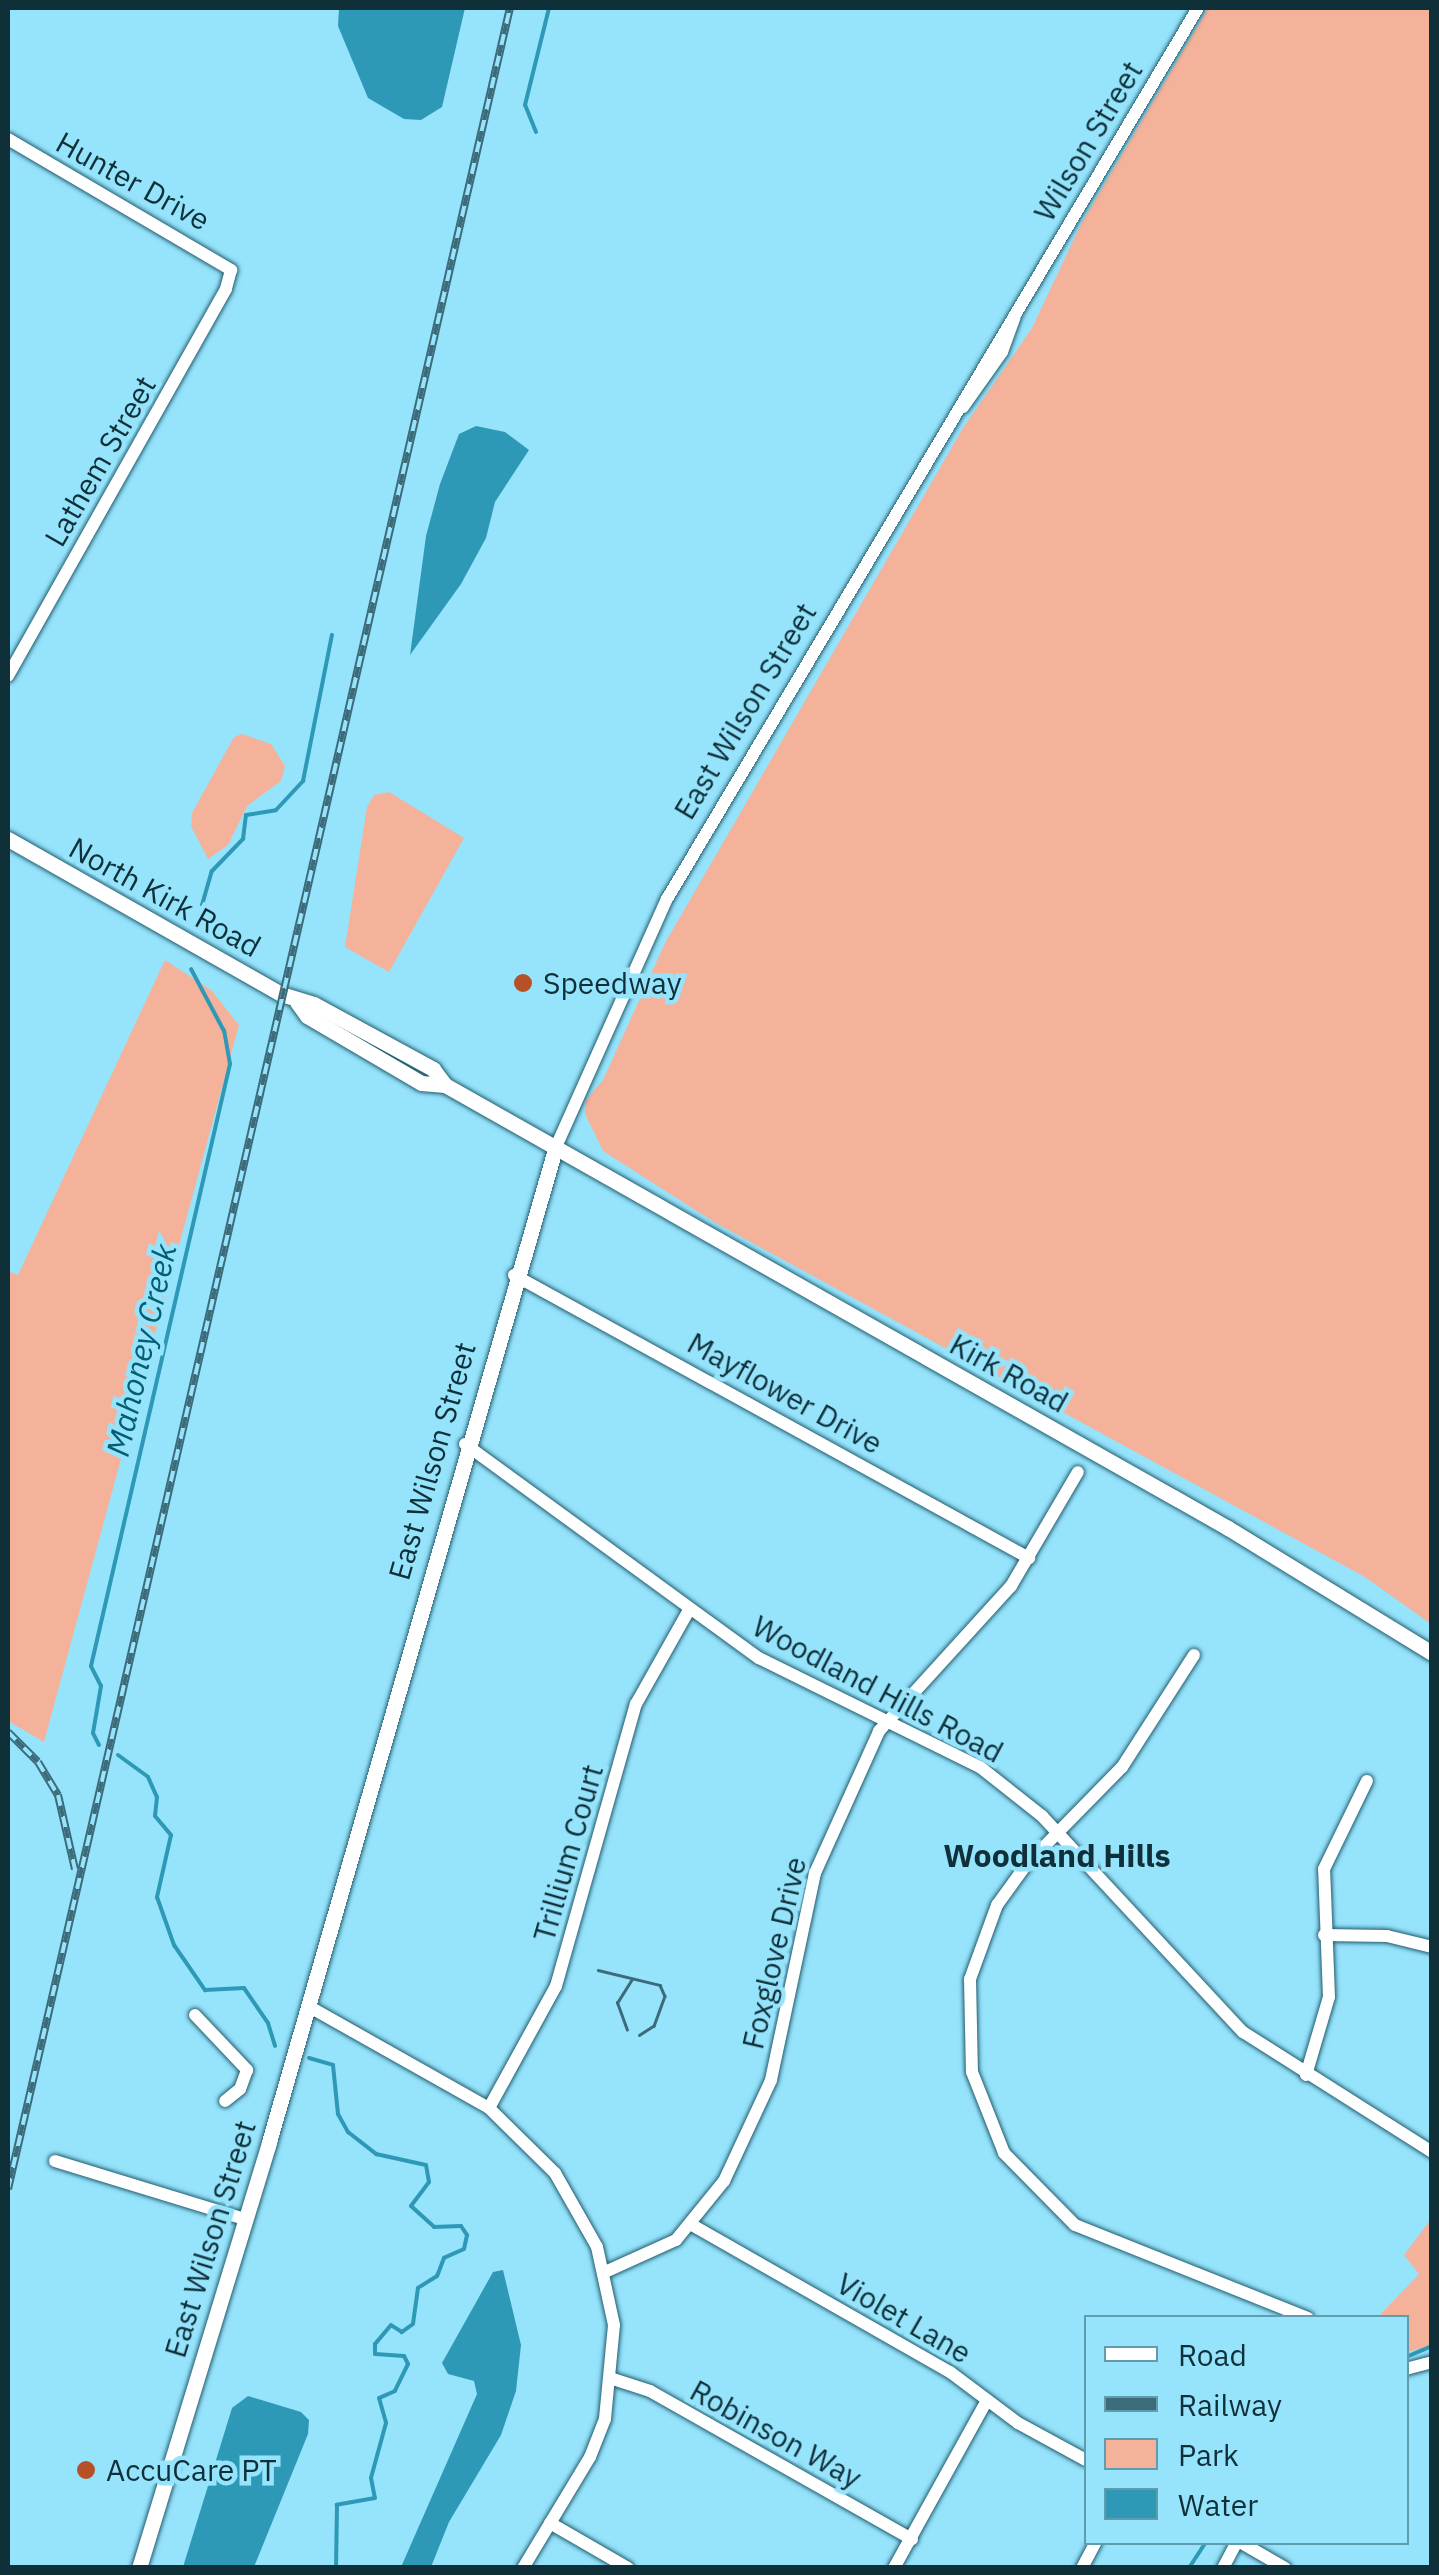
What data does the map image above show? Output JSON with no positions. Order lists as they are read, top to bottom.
{
  "streets": {
    "street": [
      "Wilson Street",
      "Hunter Drive",
      "Lathem Street",
      "East Wilson Street",
      "North Kirk Road",
      "Kirk Road",
      "Mayflower Drive",
      "Woodland Hills Road",
      "Trillium Court",
      "Foxglove Drive",
      "Violet Lane",
      "Robinson Way"
    ]
  },
  "crossings": [
    ["Wilson Street", "East Wilson Street"],
    ["Hunter Drive", "Lathem Street"],
    ["East Wilson Street", "North Kirk Road"],
    ["East Wilson Street", "Kirk Road"],
    ["East Wilson Street", "Mayflower Drive"],
    ["East Wilson Street", "Woodland Hills Road"],
    ["North Kirk Road", "Kirk Road"],
    ["Mayflower Drive", "Foxglove Drive"],
    ["Woodland Hills Road", "Trillium Court"],
    ["Woodland Hills Road", "Foxglove Drive"],
    ["Foxglove Drive", "Violet Lane"]
  ],
  "districts": ["Woodland Hills"],
  "water": ["Mahoney Creek"],
  "places": ["Speedway", "AccuCare PT"],
  "legend": [
    "Road",
    "Railway",
    "Park",
    "Water"
  ]
}
